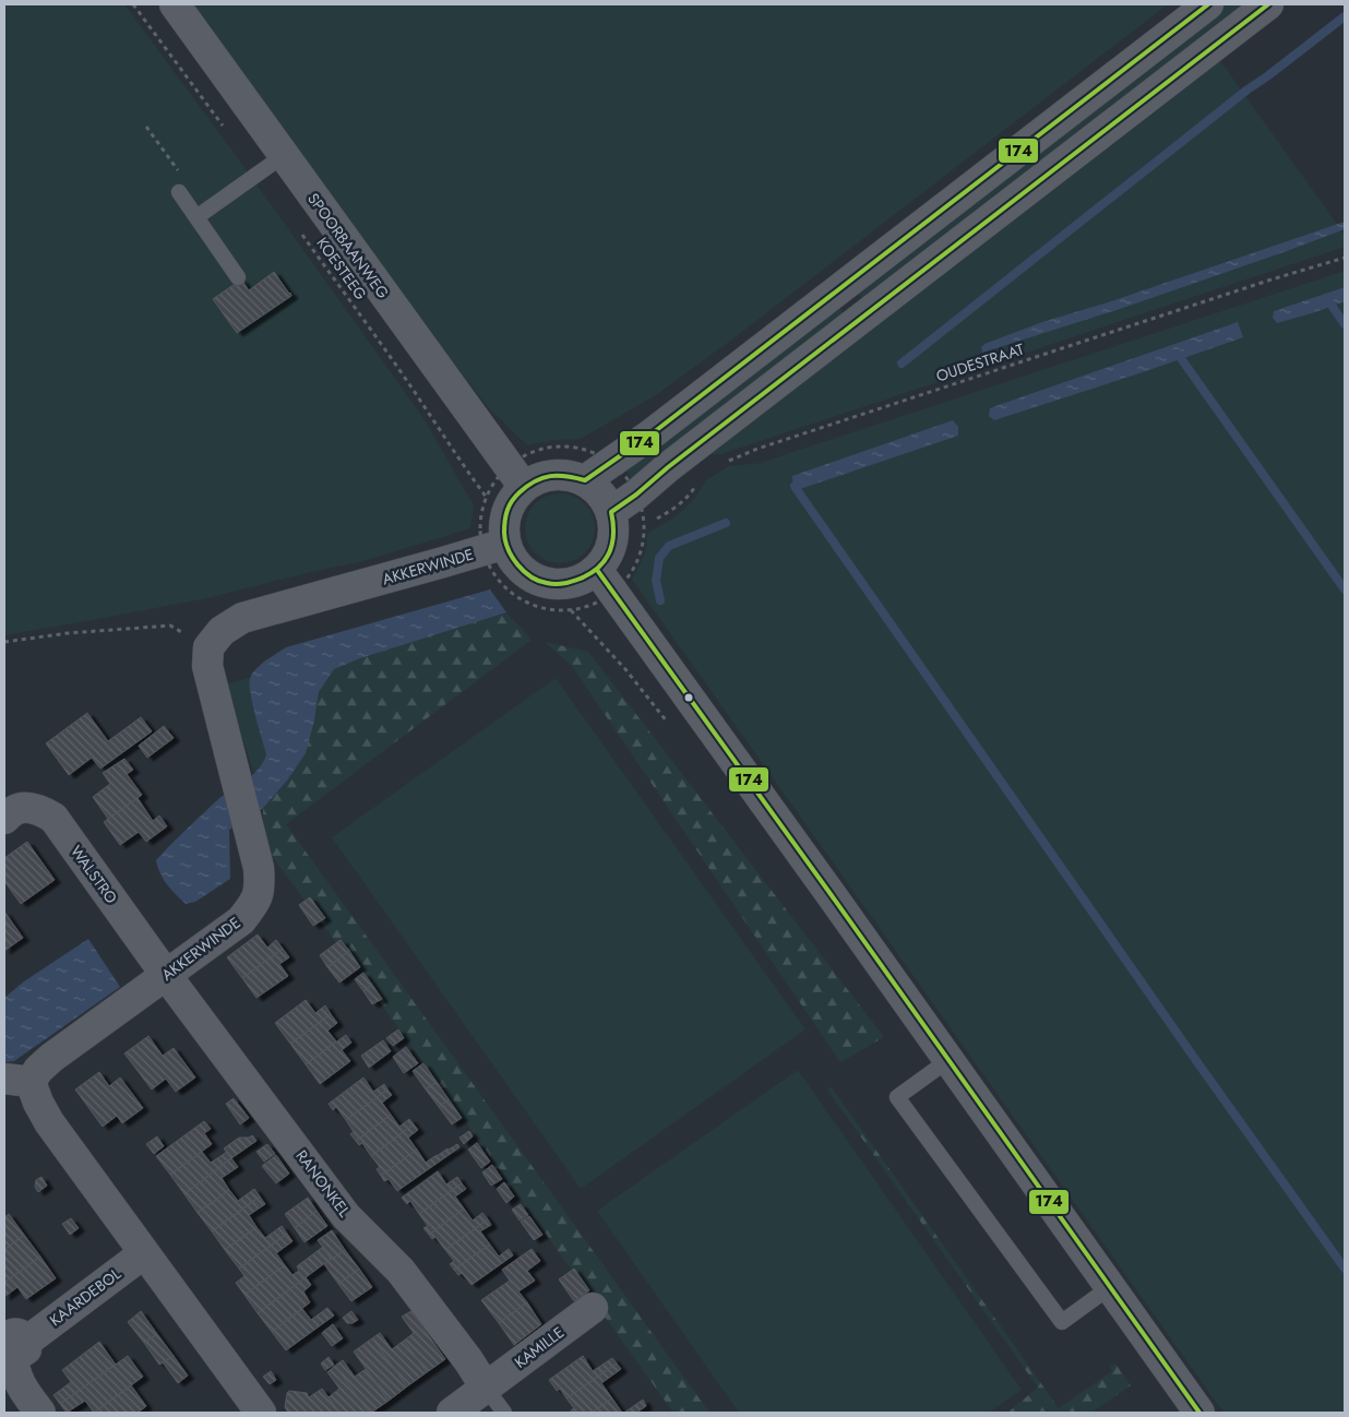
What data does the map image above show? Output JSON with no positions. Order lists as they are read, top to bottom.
{
  "streets": {
    "street": [
      "SPOORBAANWEG",
      "AKKERWINDE",
      "WALSTRO",
      "RANONKEL",
      "KAARDEBOL",
      "KAMILLE"
    ],
    "path": ["KOESTEEG", "OUDESTRAAT"]
  },
  "crossings": [
    ["SPOORBAANWEG", "AKKERWINDE"],
    ["AKKERWINDE", "WALSTRO"],
    ["AKKERWINDE", "RANONKEL"],
    ["AKKERWINDE", "KAARDEBOL"],
    ["WALSTRO", "RANONKEL"],
    ["RANONKEL", "KAMILLE"]
  ],
  "lines": ["transit line 174"]
}
